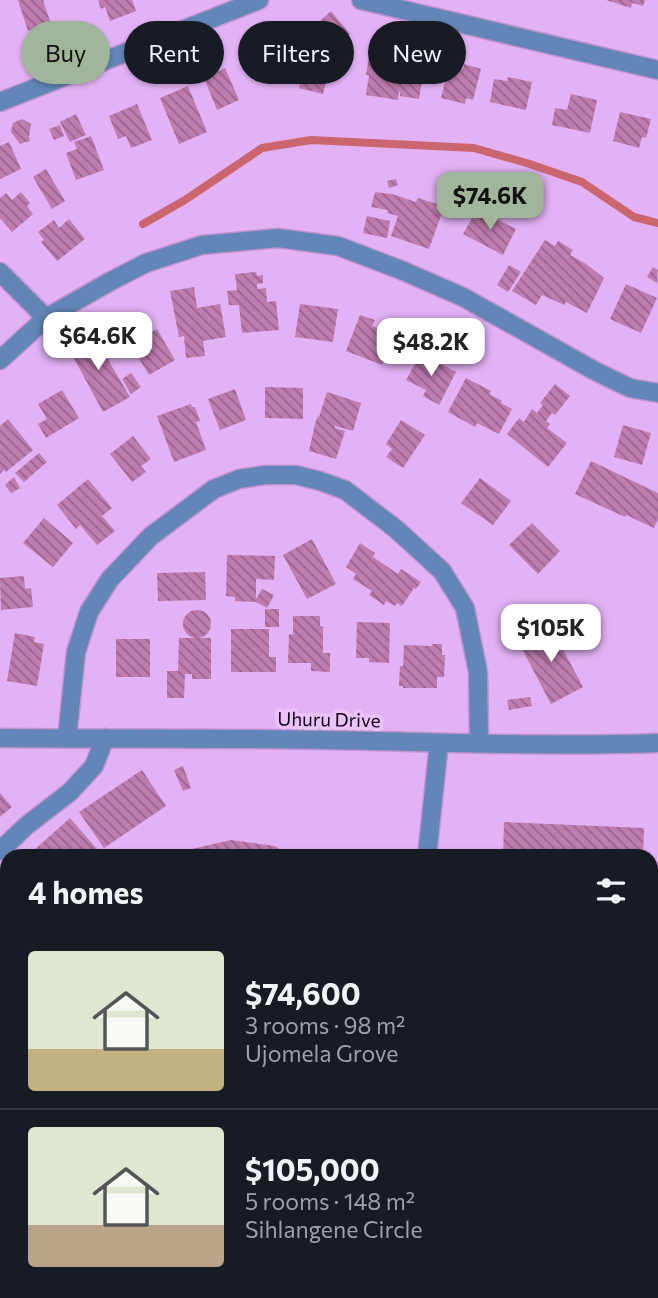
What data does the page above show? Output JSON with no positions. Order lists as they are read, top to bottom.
{
  "streets": {
    "street": ["Uhuru Drive"]
  },
  "page": {
    "chip": [
      "Buy",
      "Rent",
      "Filters",
      "New"
    ],
    "price": [
      "$74.6K",
      "$64.6K",
      "$48.2K",
      "$105K"
    ],
    "heading": "4 homes",
    "list": [
      {
        "name": "$74,600",
        "note": "3 rooms · 98 m² · Ujomela Grove"
      },
      {
        "name": "$105,000",
        "note": "5 rooms · 148 m² · Sihlangene Circle"
      }
    ]
  }
}
